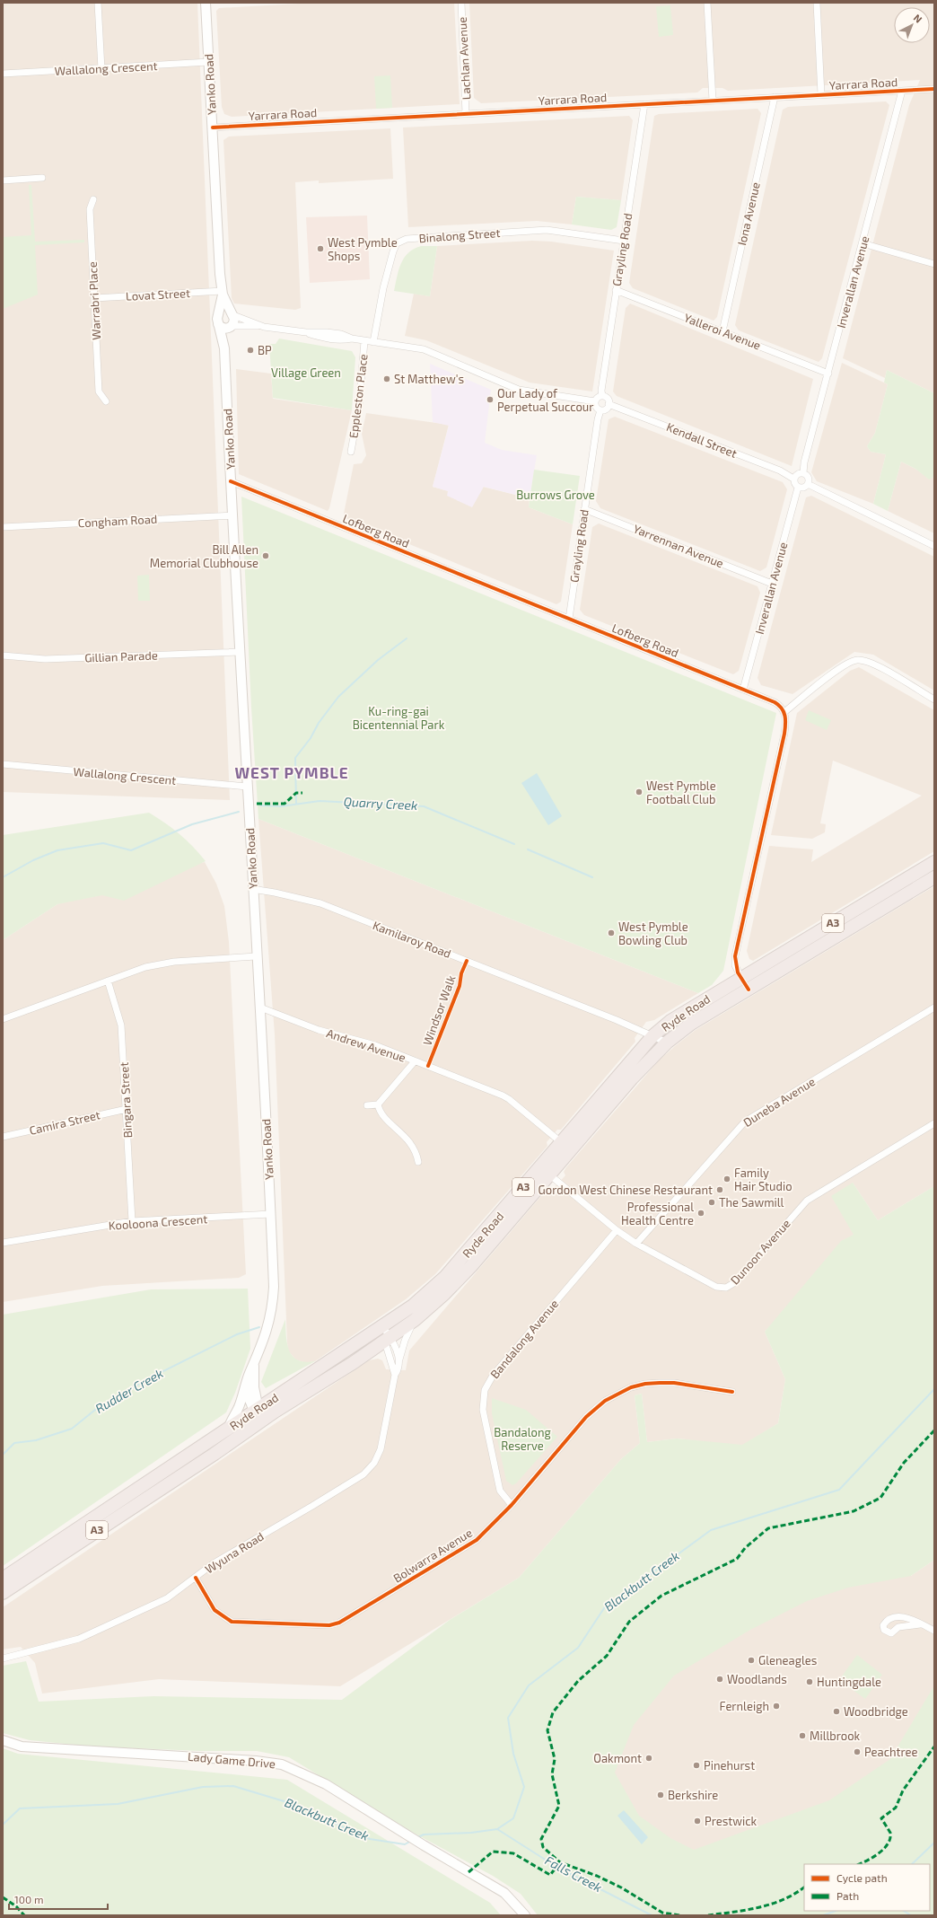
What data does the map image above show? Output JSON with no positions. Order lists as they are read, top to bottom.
{
  "streets": {
    "highway": ["A3", "Ryde Road"],
    "main road": ["Yanko Road", "Lady Game Drive"],
    "street": [
      "Lachlan Avenue",
      "Wallalong Crescent",
      "Yarrara Road",
      "Iona Avenue",
      "Binalong Street",
      "Grayling Road",
      "Inverallan Avenue",
      "Lovat Street",
      "Warrabri Place",
      "Yalleroi Avenue",
      "Eppleston Place",
      "Kendall Street",
      "Congham Road",
      "Lofberg Road",
      "Yarrennan Avenue",
      "Gillian Parade",
      "Kamilaroy Road",
      "Andrew Avenue",
      "Bingara Street",
      "Duneba Avenue",
      "Camira Street",
      "Kooloona Crescent",
      "Dunoon Avenue",
      "Bandalong Avenue",
      "Wyuna Road",
      "Bolwarra Avenue"
    ],
    "cycle path": ["Windsor Walk"]
  },
  "crossings": [
    ["Lachlan Avenue", "Yarrara Road"],
    ["Wallalong Crescent", "Yanko Road"],
    ["Yarrara Road", "Yanko Road"],
    ["Yarrara Road", "Iona Avenue"],
    ["Yarrara Road", "Grayling Road"],
    ["Yarrara Road", "Inverallan Avenue"],
    ["Yanko Road", "Lovat Street"],
    ["Yanko Road", "Congham Road"],
    ["Yanko Road", "Lofberg Road"],
    ["Yanko Road", "Gillian Parade"],
    ["Yanko Road", "Kamilaroy Road"],
    ["Yanko Road", "Ryde Road"],
    ["Yanko Road", "Andrew Avenue"],
    ["Yanko Road", "Kooloona Crescent"],
    ["Iona Avenue", "Yalleroi Avenue"],
    ["Binalong Street", "Grayling Road"],
    ["Grayling Road", "Yalleroi Avenue"],
    ["Grayling Road", "Kendall Street"],
    ["Grayling Road", "Lofberg Road"],
    ["Grayling Road", "Yarrennan Avenue"],
    ["Inverallan Avenue", "Yalleroi Avenue"],
    ["Inverallan Avenue", "Kendall Street"],
    ["Inverallan Avenue", "Lofberg Road"],
    ["Inverallan Avenue", "Yarrennan Avenue"],
    ["Lovat Street", "Warrabri Place"],
    ["Kamilaroy Road", "Ryde Road"],
    ["Ryde Road", "Andrew Avenue"],
    ["Ryde Road", "Dunoon Avenue"],
    ["Ryde Road", "Wyuna Road"],
    ["Bingara Street", "Camira Street"],
    ["Bingara Street", "Kooloona Crescent"],
    ["Duneba Avenue", "Dunoon Avenue"],
    ["Dunoon Avenue", "Bandalong Avenue"],
    ["Bandalong Avenue", "Bolwarra Avenue"],
    ["Wyuna Road", "Bolwarra Avenue"]
  ],
  "districts": ["WEST PYMBLE"],
  "water": [
    "Quarry Creek",
    "Rudder Creek",
    "Blackbutt Creek",
    "Falls Creek"
  ],
  "parks": [
    "Village Green",
    "Burrows Grove",
    "Ku-ring-gai Bicentennial Park",
    "Bandalong Reserve"
  ],
  "places": [
    "West Pymble Shops",
    "BP",
    "St Matthew's",
    "Our Lady of Perpetual Succour",
    "Bill Allen Memorial Clubhouse",
    "West Pymble Football Club",
    "West Pymble Bowling Club",
    "Family Hair Studio",
    "Gordon West Chinese Restaurant",
    "The Sawmill",
    "Professional Health Centre",
    "Gleneagles",
    "Woodlands",
    "Huntingdale",
    "Fernleigh",
    "Woodbridge",
    "Millbrook",
    "Peachtree",
    "Oakmont",
    "Pinehurst",
    "Berkshire",
    "Prestwick"
  ],
  "legend": ["Cycle path", "Path"],
  "scale_bar": "100 m",
  "north": "top right"
}
